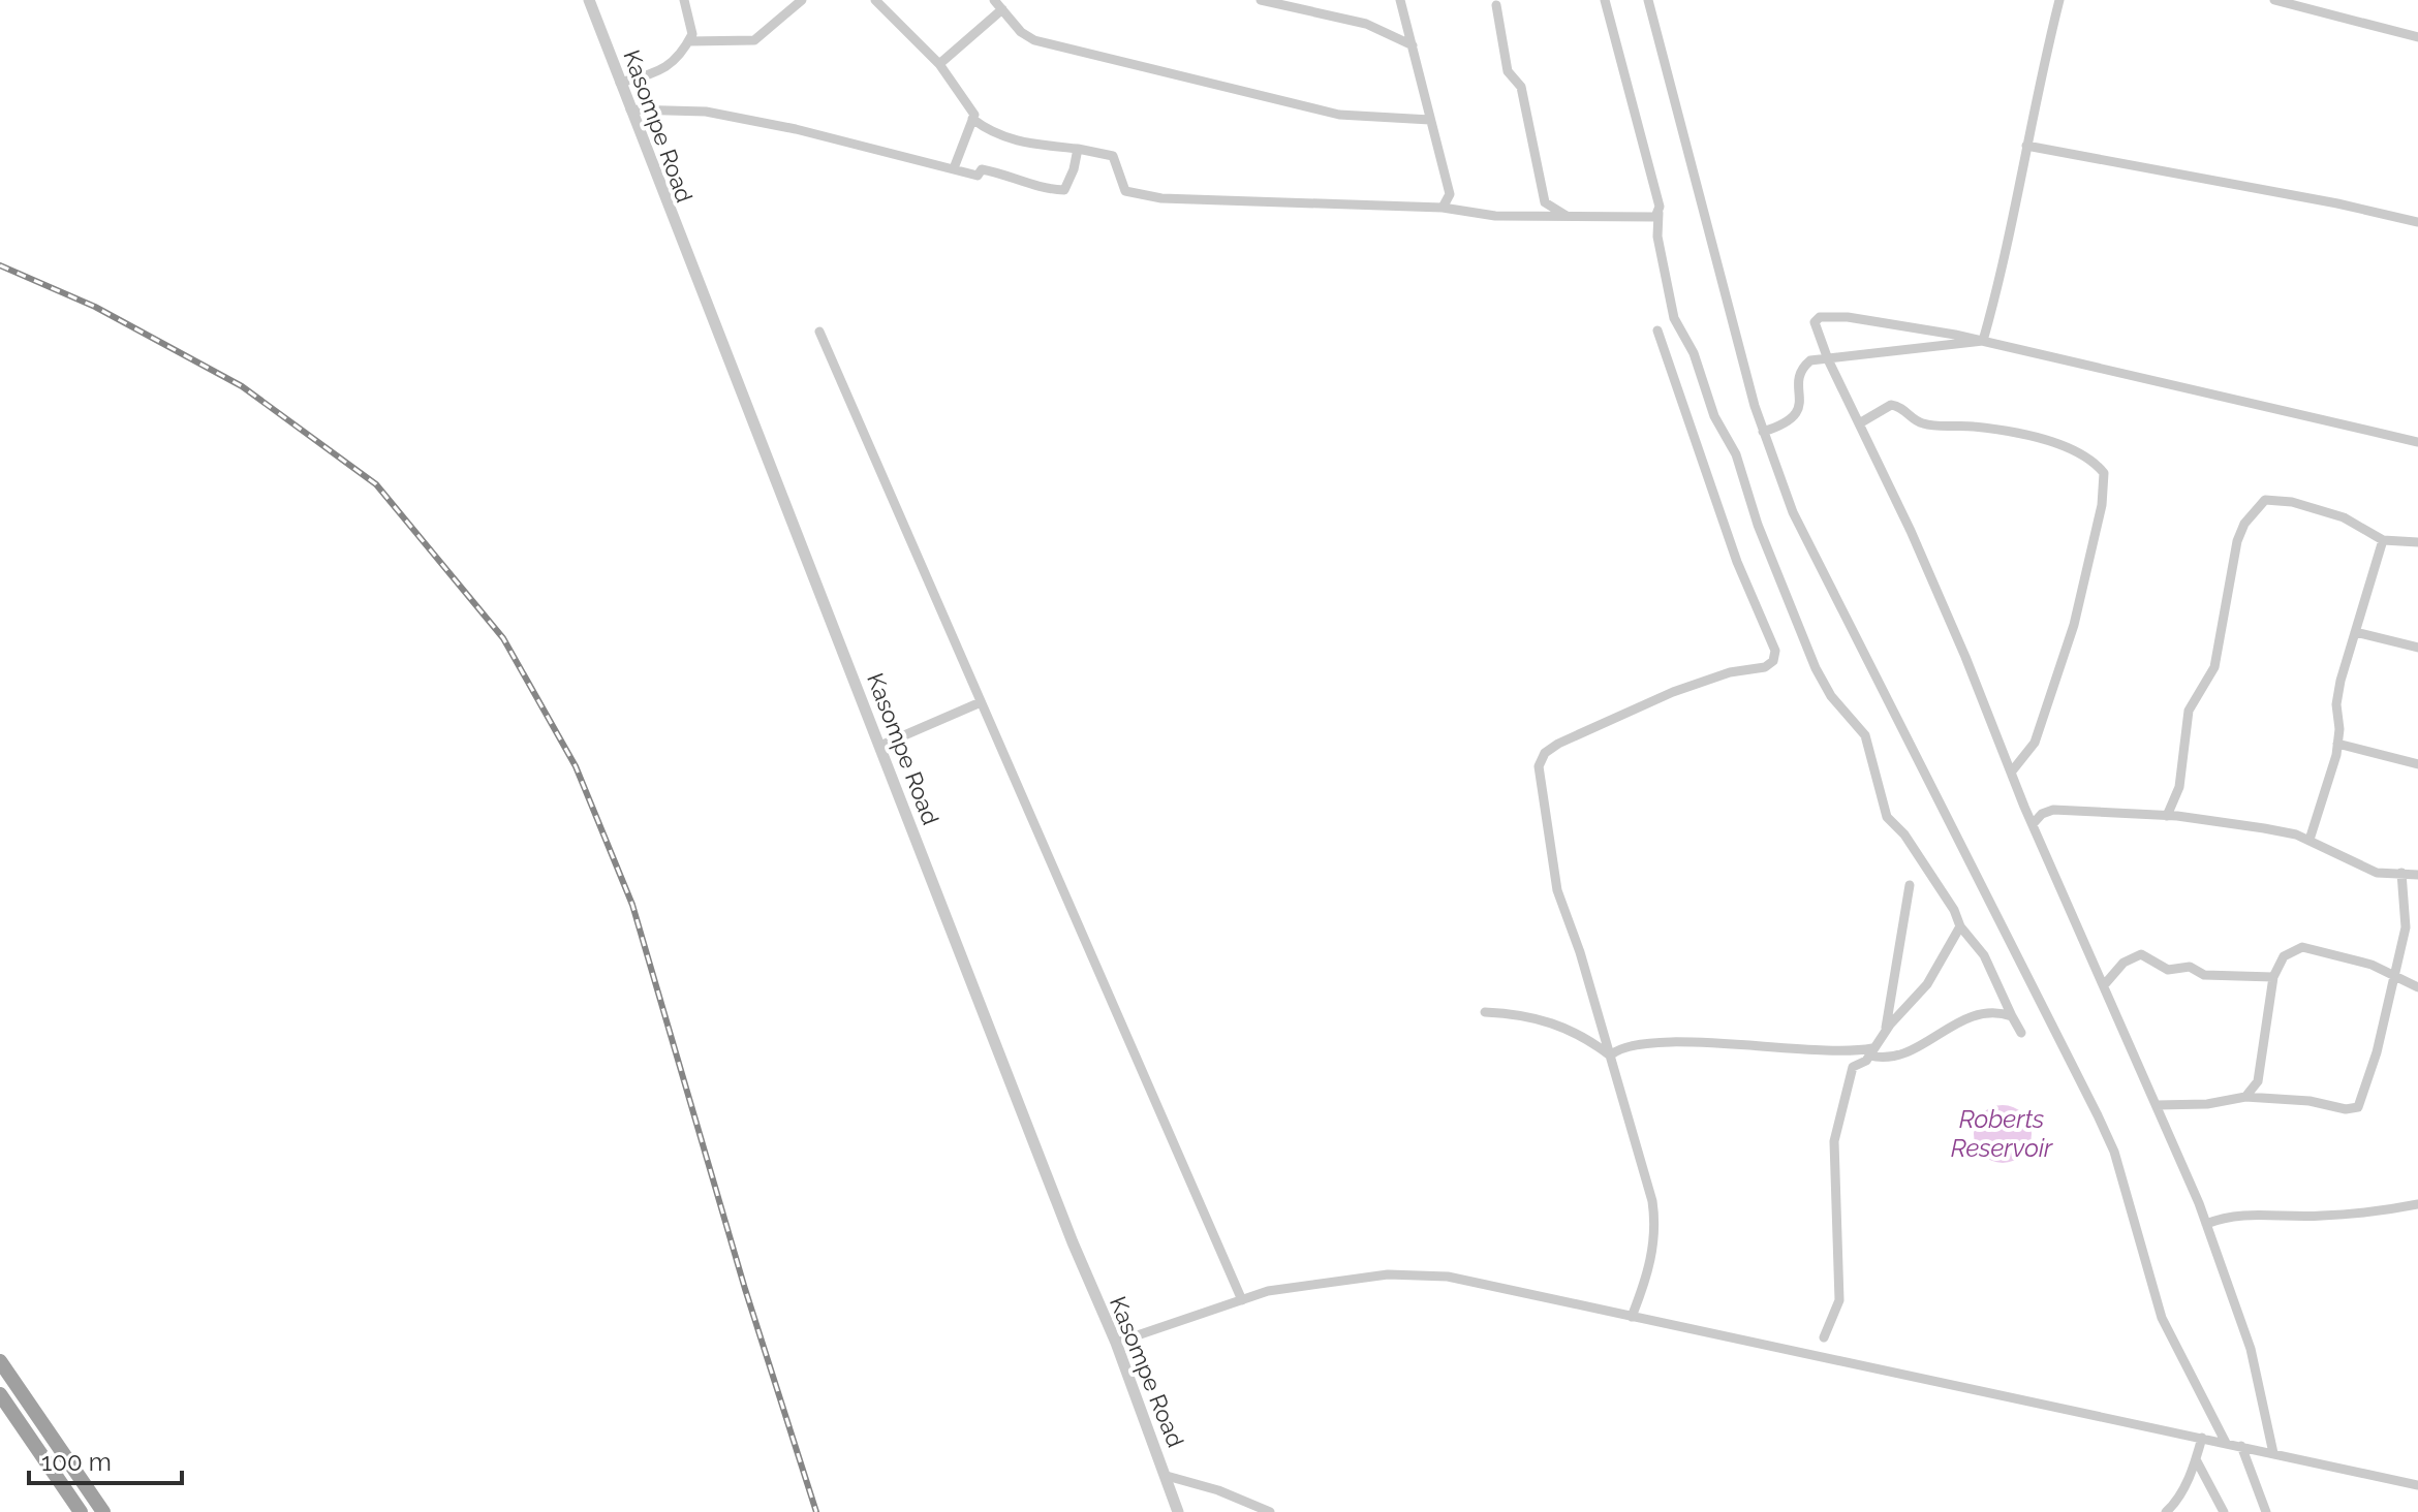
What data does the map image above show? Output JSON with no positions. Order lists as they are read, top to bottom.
{
  "streets": {
    "street": ["Kasompe Road"]
  },
  "water": ["Roberts Reservoir"],
  "scale_bar": "100 m"
}
